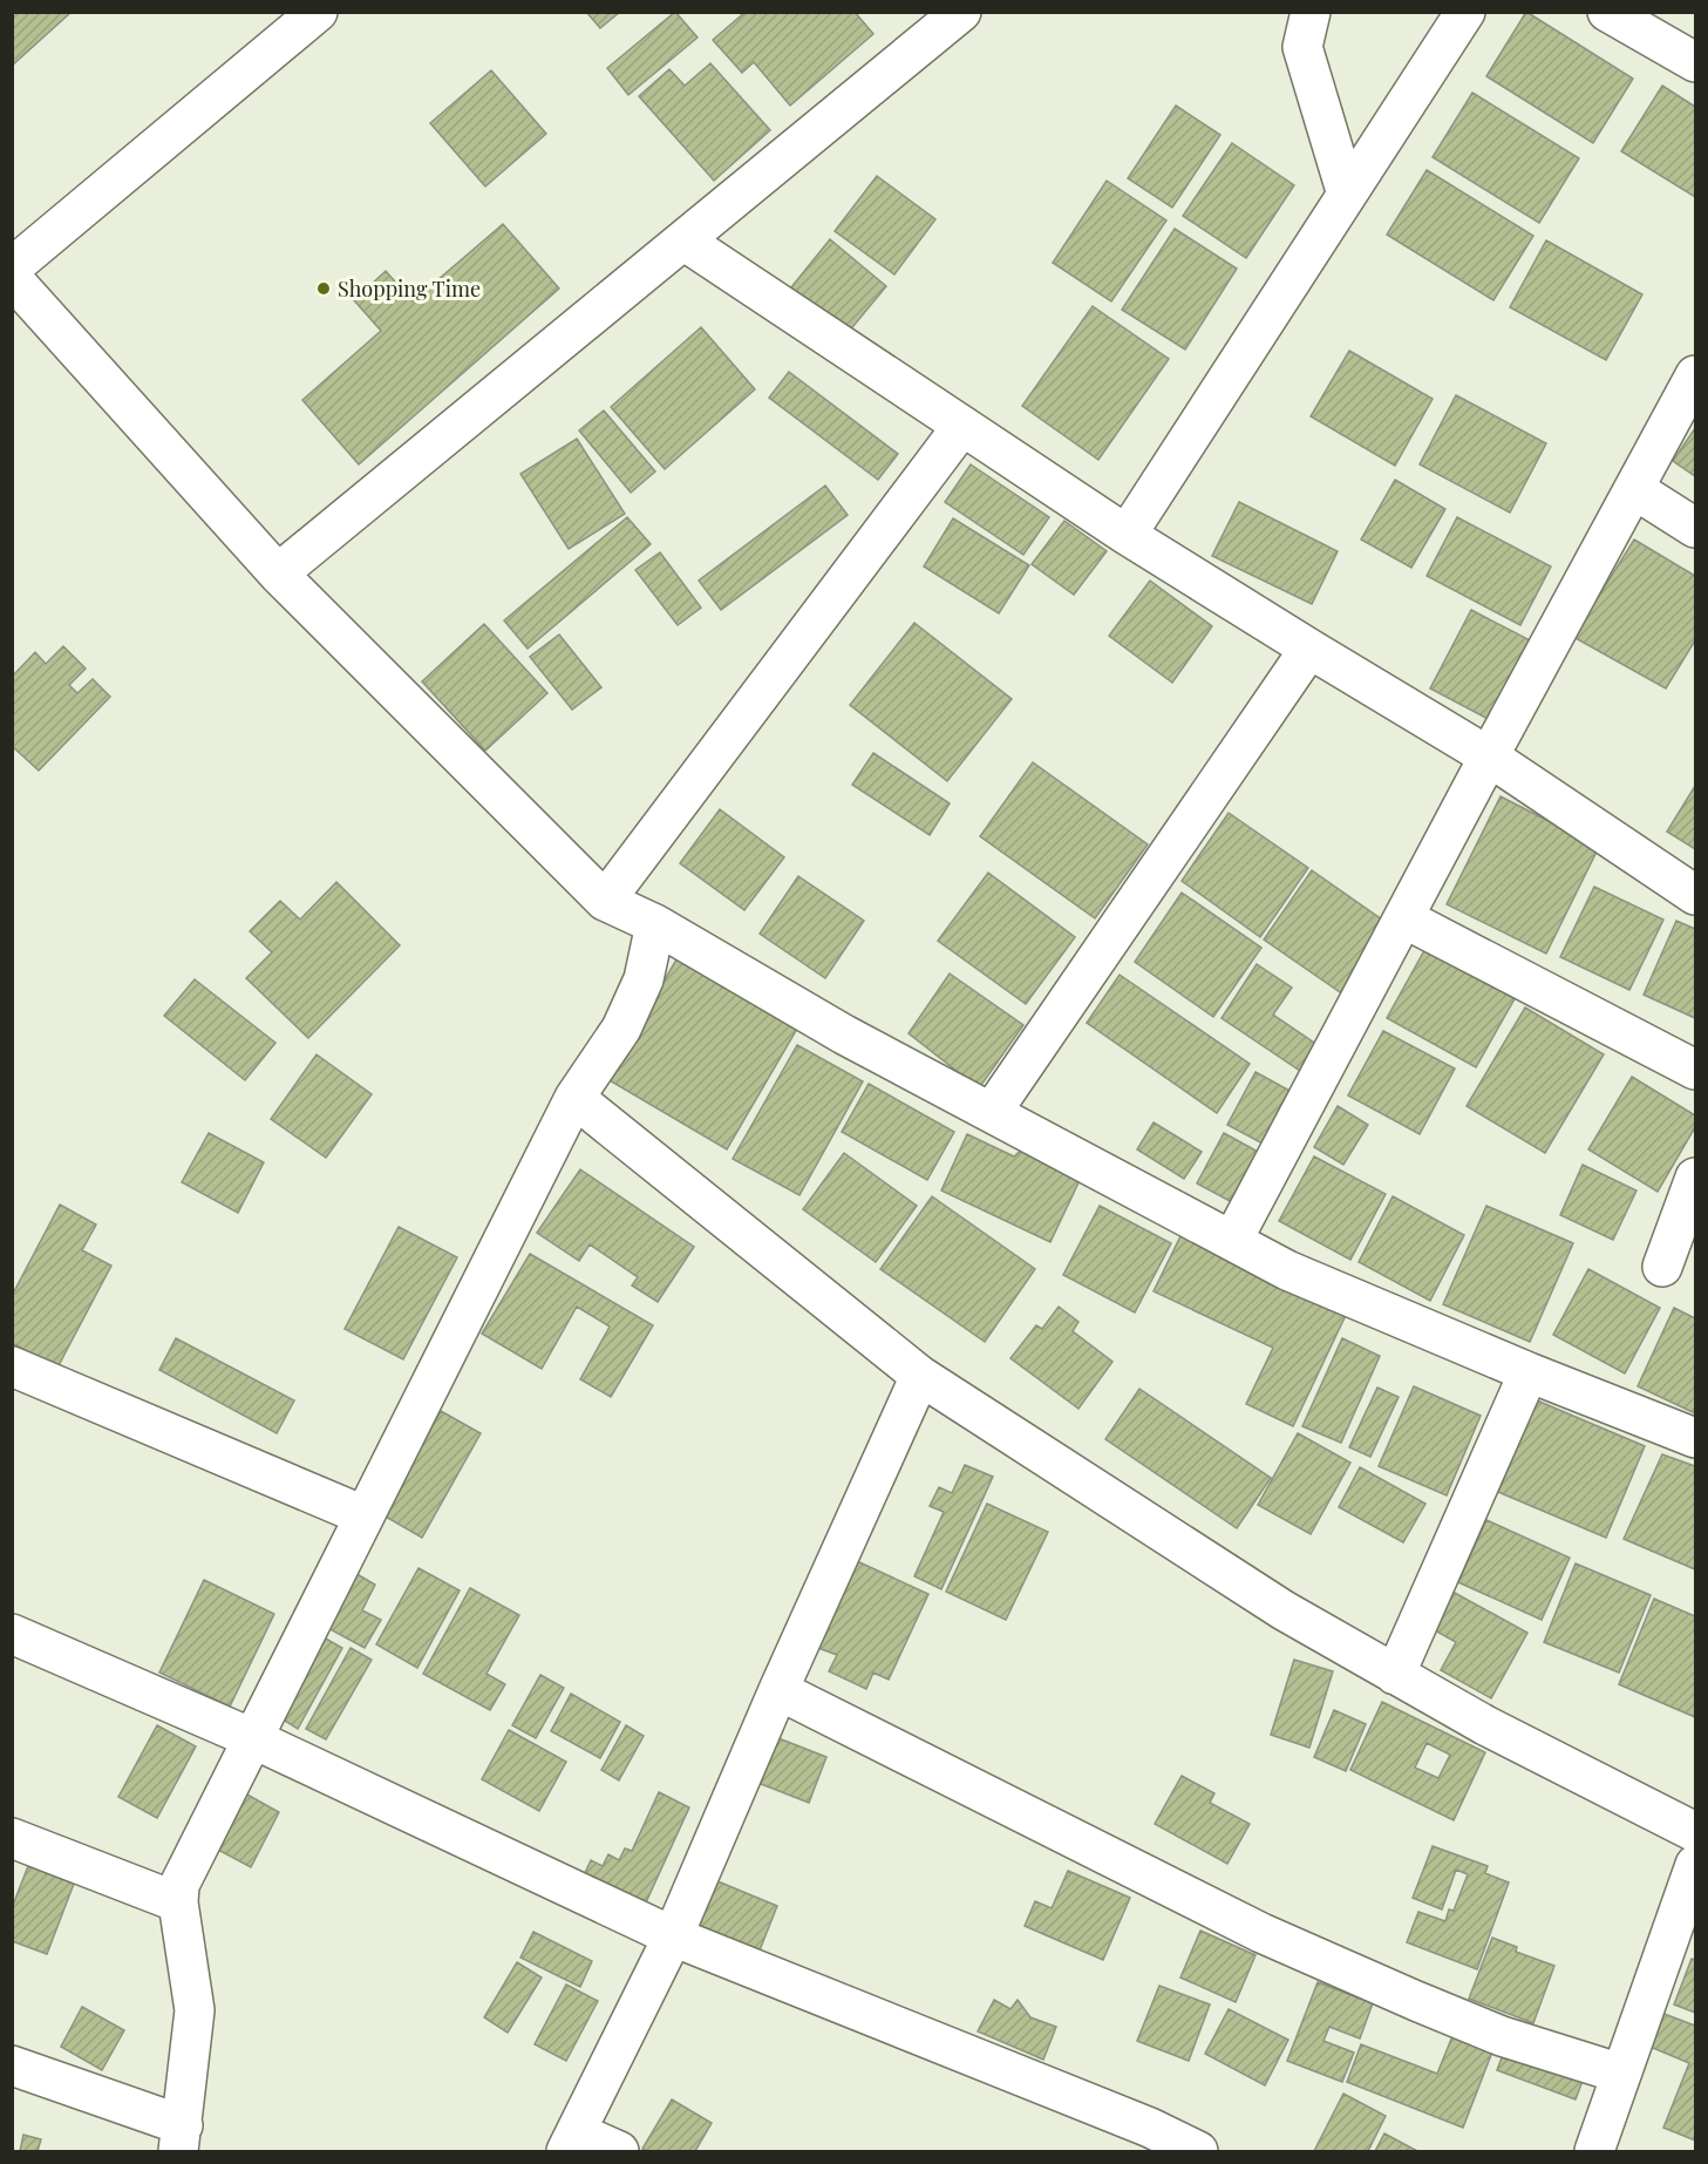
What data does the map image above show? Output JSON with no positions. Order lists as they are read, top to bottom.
{
  "places": ["Shopping Time"]
}
